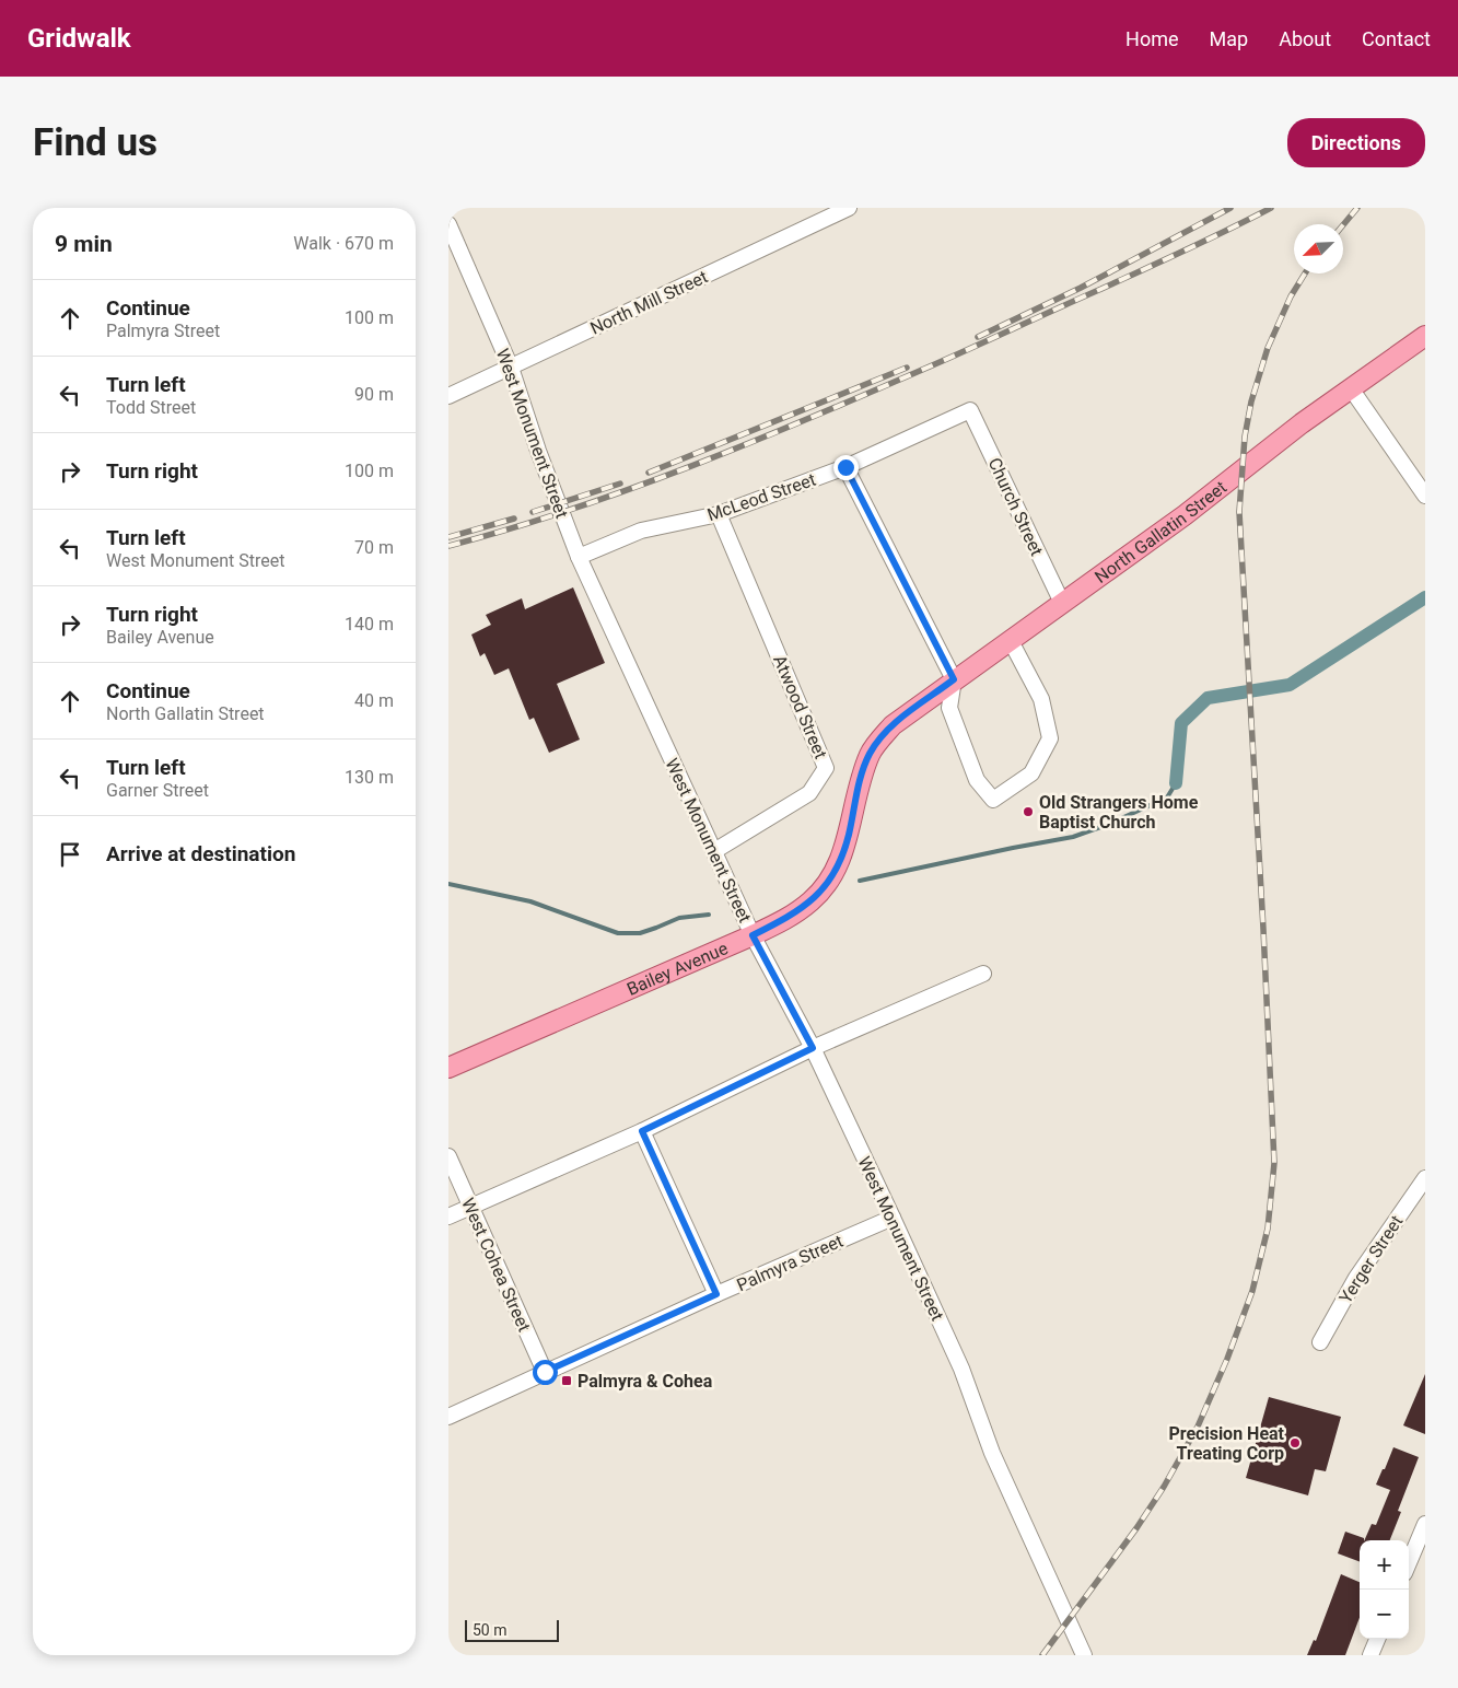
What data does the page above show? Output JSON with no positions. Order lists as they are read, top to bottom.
{
  "streets": {
    "main road": ["North Gallatin Street", "Bailey Avenue"],
    "street": [
      "North Mill Street",
      "West Monument Street",
      "McLeod Street",
      "Church Street",
      "Atwood Street",
      "Yerger Street",
      "Palmyra Street",
      "West Cohea Street"
    ]
  },
  "crossings": [
    ["North Mill Street", "West Monument Street"],
    ["West Monument Street", "McLeod Street"],
    ["West Monument Street", "Atwood Street"],
    ["West Monument Street", "Bailey Avenue"],
    ["West Monument Street", "Palmyra Street"],
    ["McLeod Street", "Church Street"],
    ["McLeod Street", "Atwood Street"],
    ["Church Street", "North Gallatin Street"],
    ["North Gallatin Street", "Bailey Avenue"],
    ["Palmyra Street", "West Cohea Street"]
  ],
  "places": {
    "other": ["Old Strangers Home Baptist Church", "Precision Heat Treating Corp"],
    "transit": ["Palmyra & Cohea"]
  },
  "scale_bar": "50 m",
  "north": "bottom left",
  "page": {
    "header": "Gridwalk",
    "nav": [
      "Home",
      "Map",
      "About",
      "Contact"
    ],
    "buttons": "Directions",
    "title": "Find us",
    "heading": ["9 min", "Walk · 670 m"],
    "list": [
      ["Continue", "Palmyra Street", "100 m"],
      ["Turn left", "Todd Street", "90 m"],
      ["Turn right", "100 m"],
      ["Turn left", "West Monument Street", "70 m"],
      ["Turn right", "Bailey Avenue", "140 m"],
      ["Continue", "North Gallatin Street", "40 m"],
      ["Turn left", "Garner Street", "130 m"],
      "Arrive at destination"
    ],
    "map_buttons": ["+", "−"],
    "scale": "50 m"
  }
}
